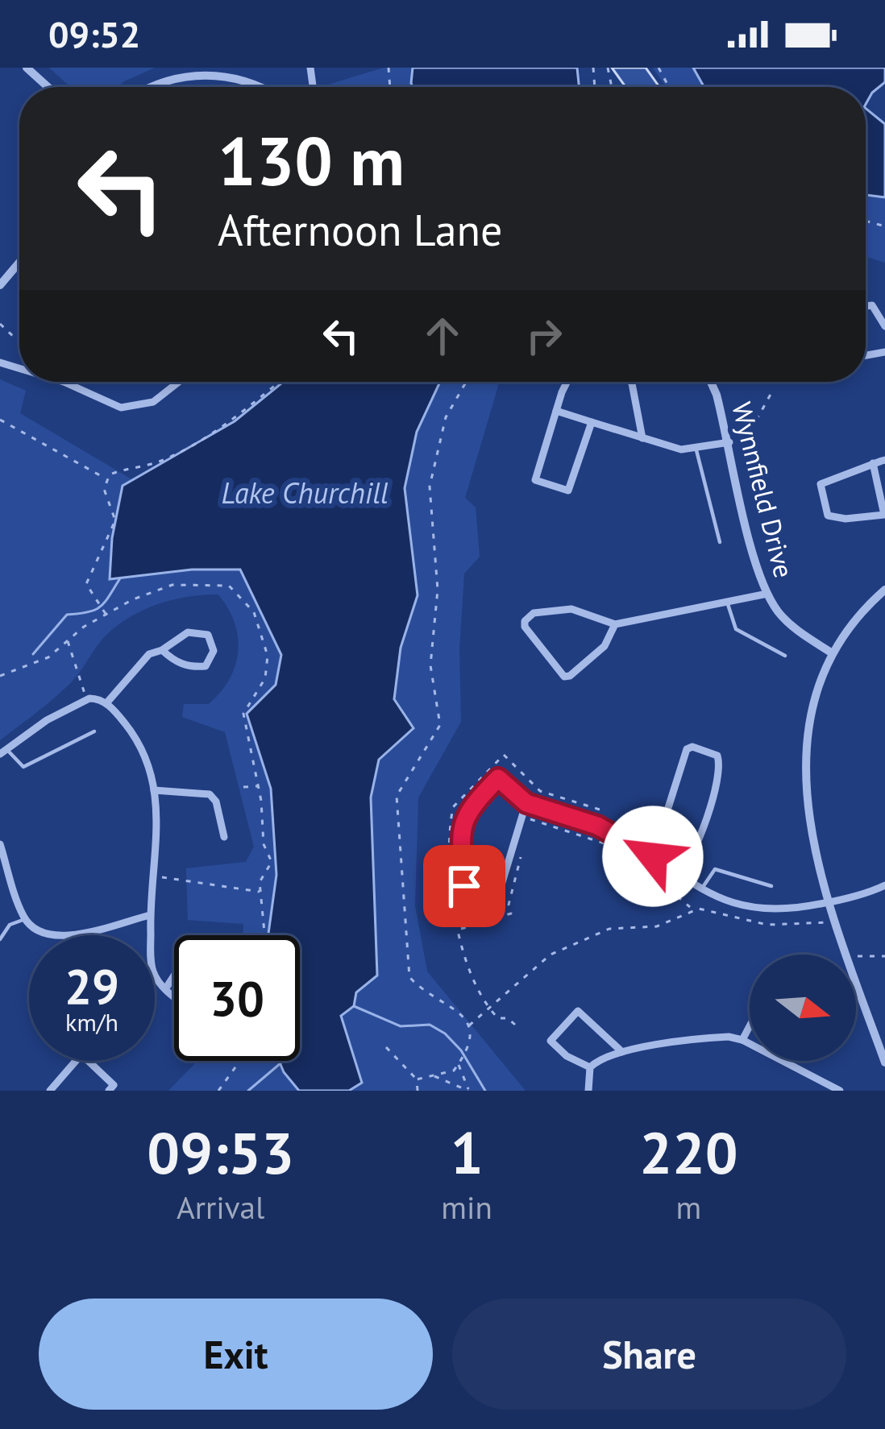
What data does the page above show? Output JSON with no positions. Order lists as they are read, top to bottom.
{
  "streets": {
    "street": ["Wynnfield Drive"]
  },
  "water": ["Lake Churchill"],
  "north": "right",
  "page": {
    "status": "09:52",
    "turn": ["130 m", "Afternoon Lane"],
    "speed": "29 km/h",
    "limit": "30",
    "eta": [
      "09:53",
      "Arrival",
      "1",
      "min",
      "220",
      "m"
    ],
    "buttons": ["Exit", "Share"]
  }
}
